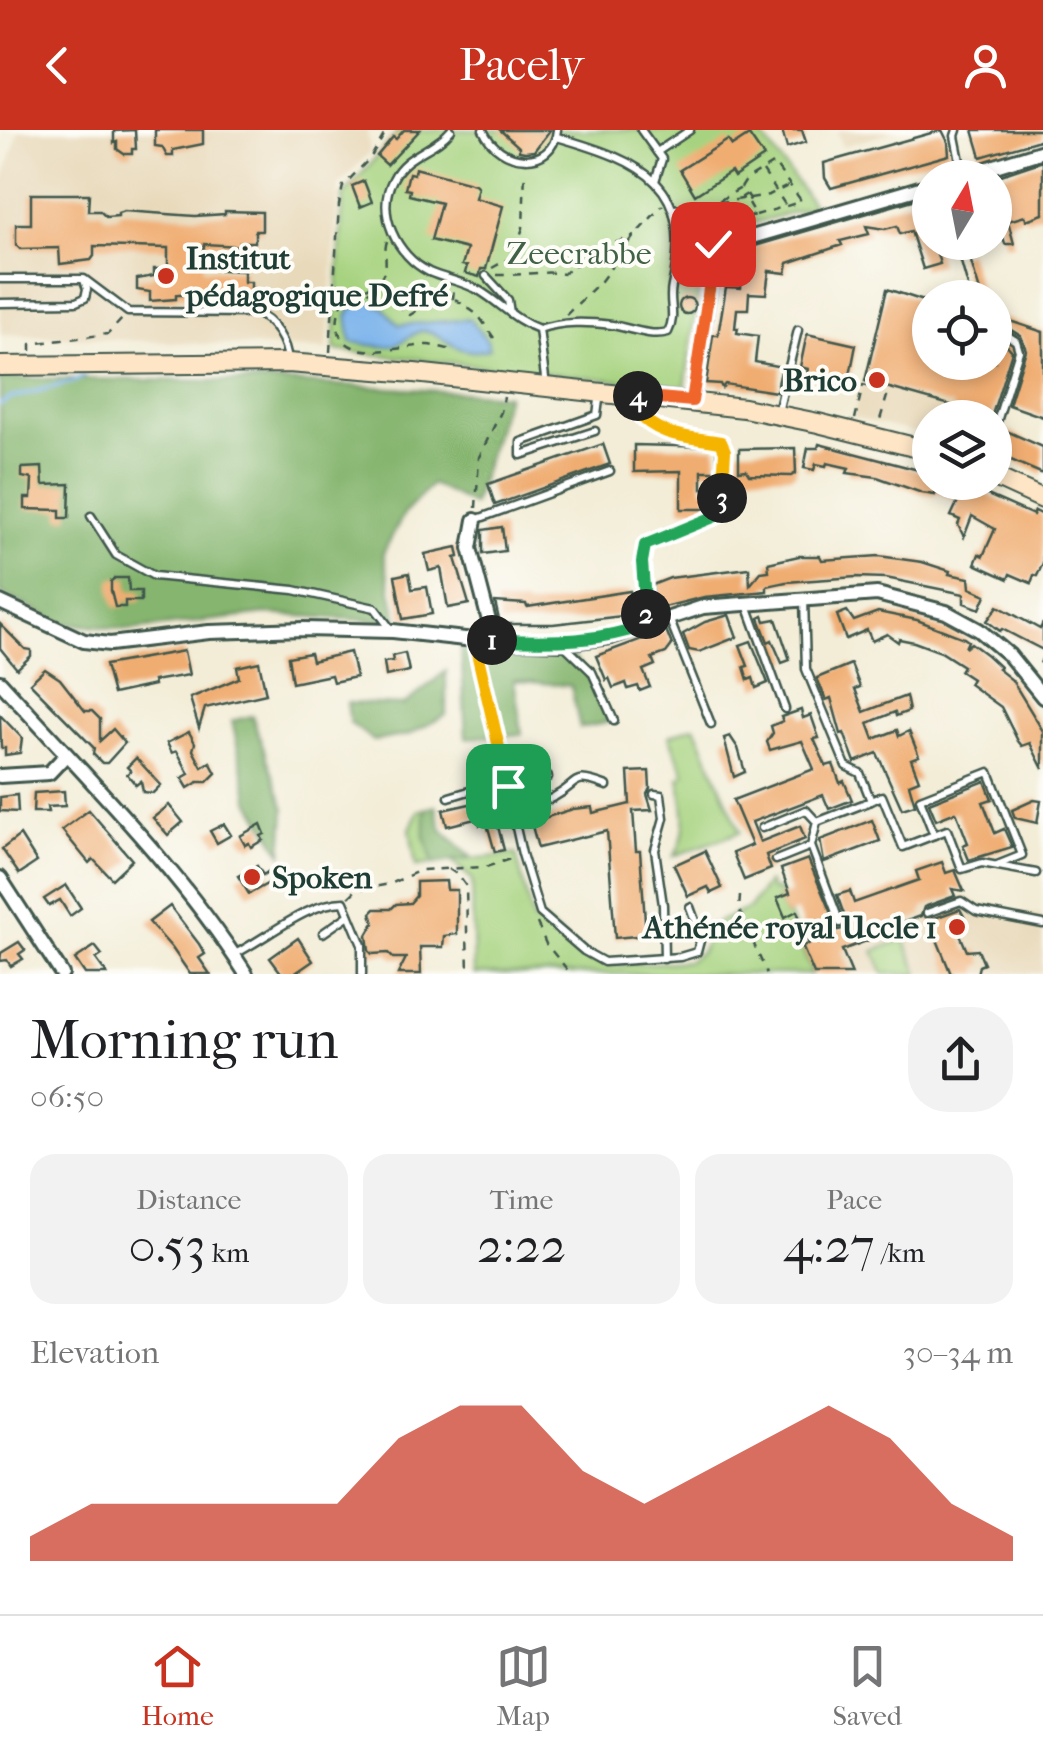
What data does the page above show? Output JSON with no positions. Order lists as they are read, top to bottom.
{
  "parks": ["Zeecrabbe"],
  "places": [
    "Institut pédagogique Defré",
    "Brico",
    "Spoken",
    "Athénée royal Uccle 1"
  ],
  "north": "top",
  "page": {
    "header": "Pacely",
    "pins": [
      "4",
      "3",
      "2",
      "1"
    ],
    "heading": ["Morning run", "06:50"],
    "stats": [
      ["Distance", "0.53 km"],
      ["Time", "2:22"],
      ["Pace", "4:27 /km"]
    ],
    "chart": ["Elevation", "30–34 m"],
    "tabs": ["Home", "Map", "Saved"]
  }
}
